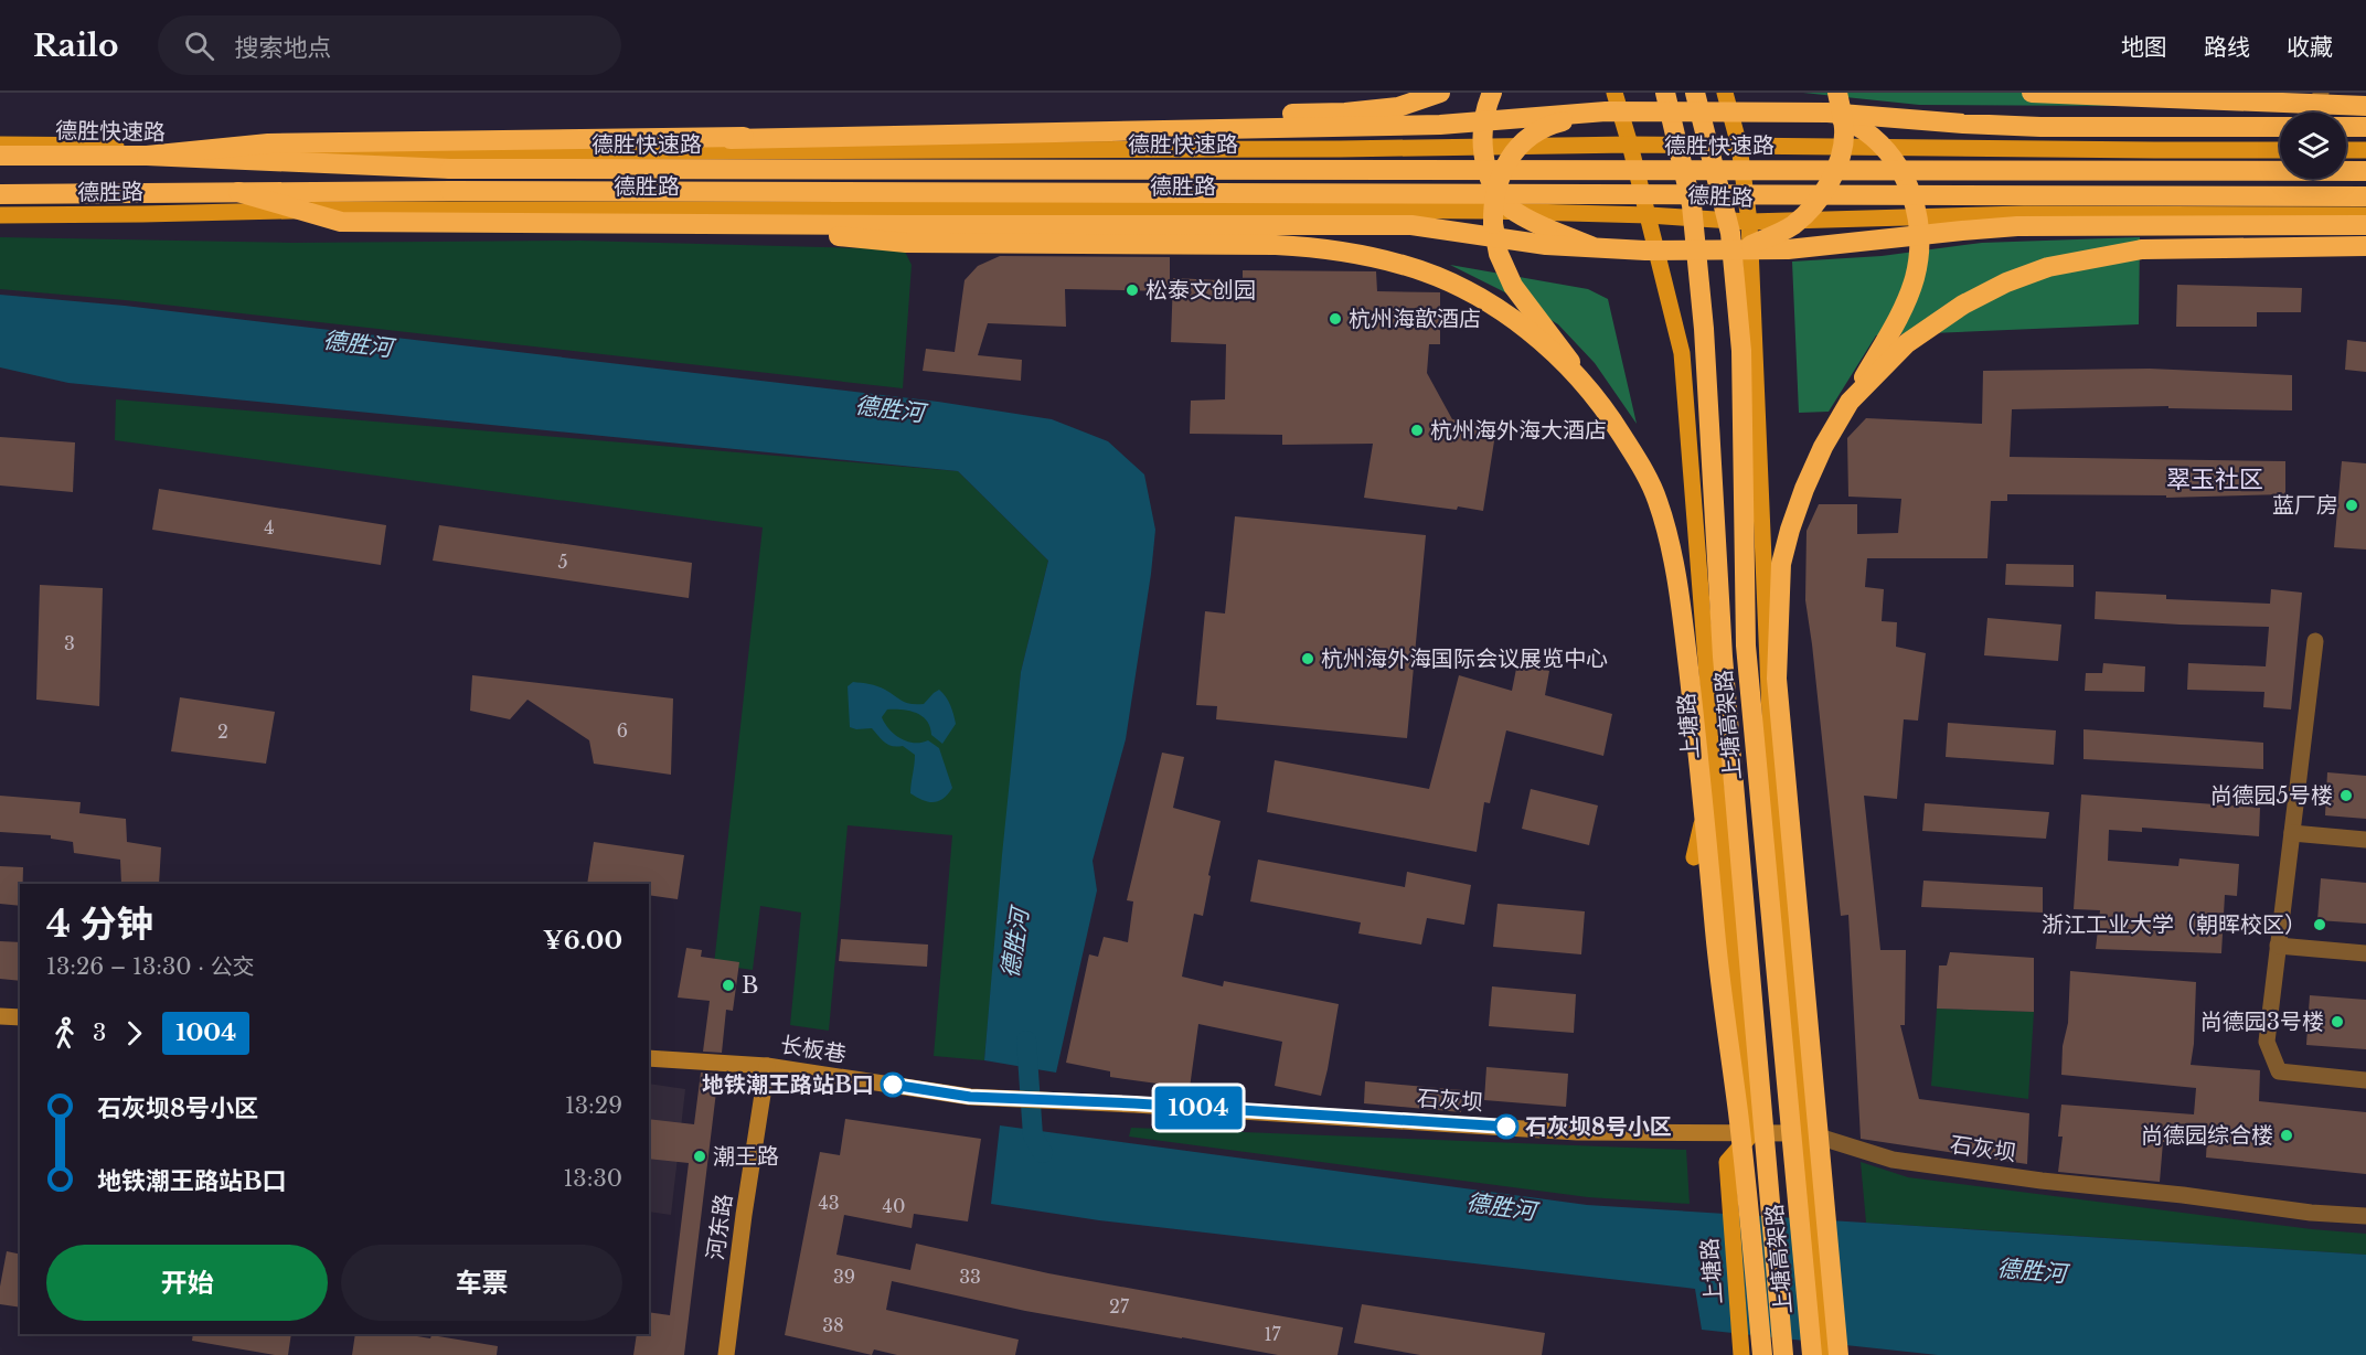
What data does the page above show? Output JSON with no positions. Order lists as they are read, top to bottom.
{
  "streets": {
    "highway": ["德胜快速路", "上塘高架路"],
    "main road": ["德胜路", "上塘路"],
    "street": ["长板巷", "石灰坝", "河东路"]
  },
  "crossings": [
    ["德胜路", "上塘路"],
    ["上塘路", "石灰坝"],
    ["长板巷", "石灰坝"],
    ["长板巷", "河东路"]
  ],
  "districts": ["翠玉社区"],
  "water": ["德胜河"],
  "places": [
    "松泰文创园",
    "杭州海歆酒店",
    "杭州海外海大酒店",
    "蓝厂房",
    "杭州海外海国际会议展览中心",
    "尚德园5号楼",
    "浙江工业大学（朝晖校区）",
    "B",
    "尚德园3号楼",
    "地铁潮王路站B口",
    "石灰坝8号小区",
    "尚德园综合楼",
    "潮王路"
  ],
  "lines": ["bus line 1004"],
  "house_numbers": [
    "4",
    "5",
    "3",
    "6",
    "2",
    "43",
    "40",
    "39",
    "33",
    "27",
    "38",
    "17"
  ],
  "page": {
    "header": "Railo",
    "search": "搜索地点",
    "nav": ["地图", "路线", "收藏"],
    "on_map": "1004",
    "heading": ["4 分钟", "13:26 – 13:30 · 公交", "¥6.00"],
    "legs": ["3", "1004"],
    "list": [
      {
        "name": "石灰坝8号小区",
        "value": "13:29"
      },
      {
        "name": "地铁潮王路站B口",
        "value": "13:30"
      }
    ],
    "buttons": ["开始", "车票"]
  }
}
